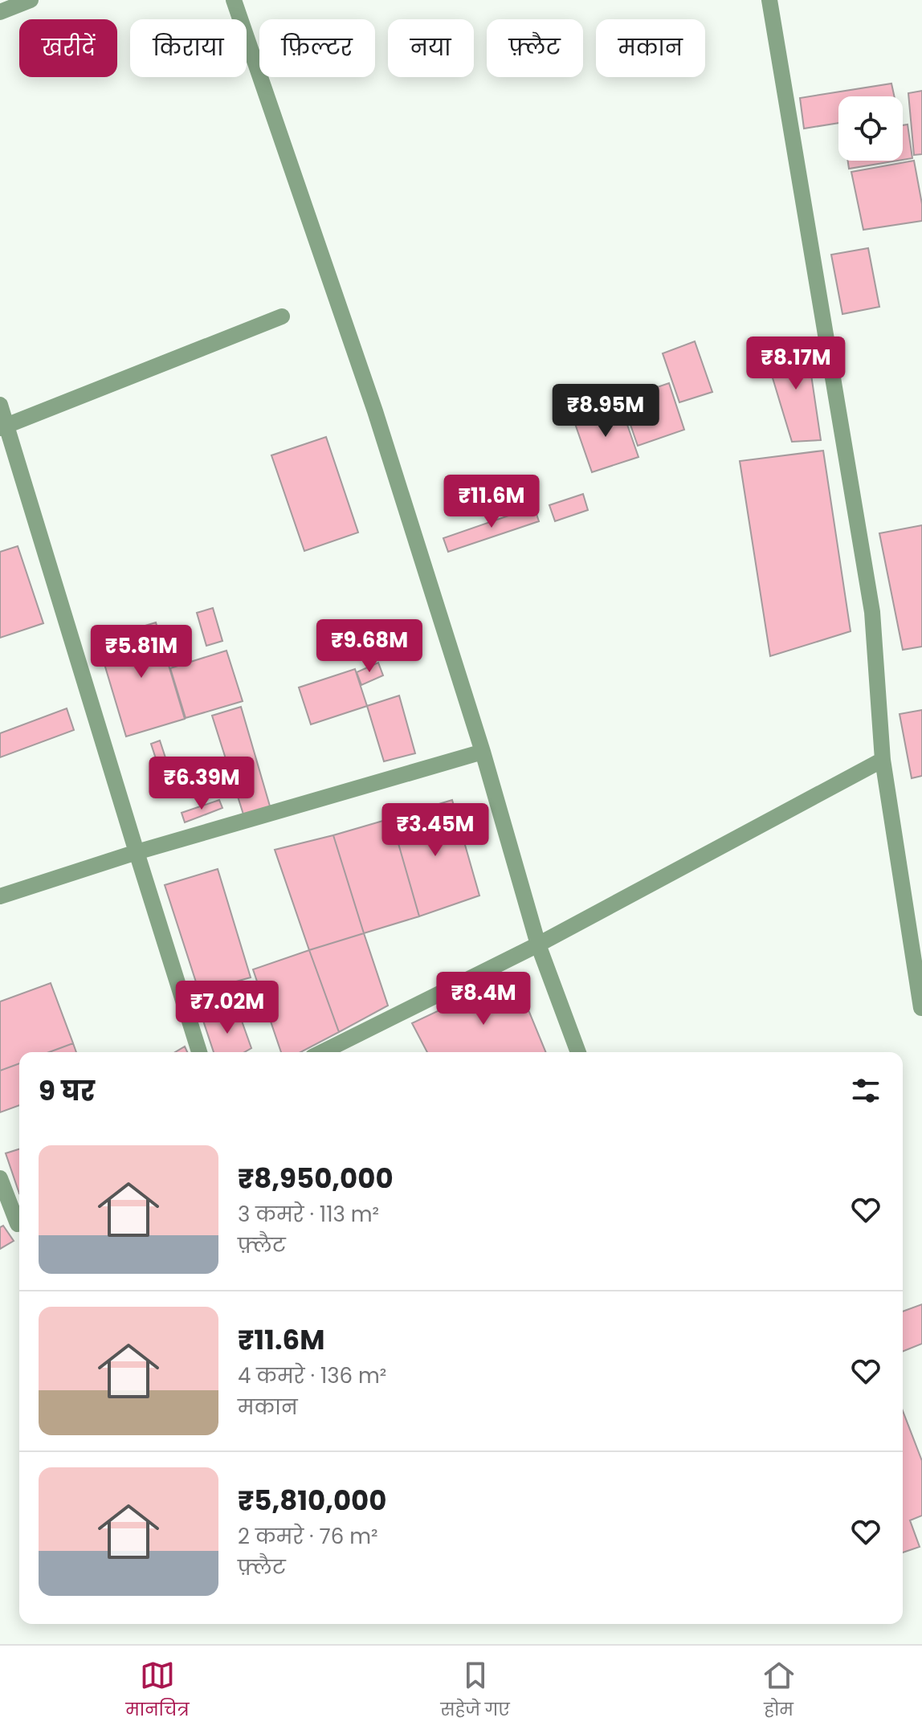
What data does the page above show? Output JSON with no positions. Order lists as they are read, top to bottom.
{
  "page": {
    "chip": [
      "खरीदें",
      "किराया",
      "फ़िल्टर",
      "नया",
      "फ़्लैट",
      "मकान"
    ],
    "price": [
      "₹8.17M",
      "₹8.95M",
      "₹11.6M",
      "₹9.68M",
      "₹5.81M",
      "₹6.39M",
      "₹3.45M",
      "₹8.4M",
      "₹7.02M"
    ],
    "heading": "9 घर",
    "list": [
      {
        "name": "₹8,950,000",
        "note": "3 कमरे · 113 m² · फ़्लैट"
      },
      {
        "name": "₹11.6M",
        "note": "4 कमरे · 136 m² · मकान"
      },
      {
        "name": "₹5,810,000",
        "note": "2 कमरे · 76 m² · फ़्लैट"
      }
    ],
    "tabs": ["मानचित्र", "सहेजे गए", "होम"]
  }
}
